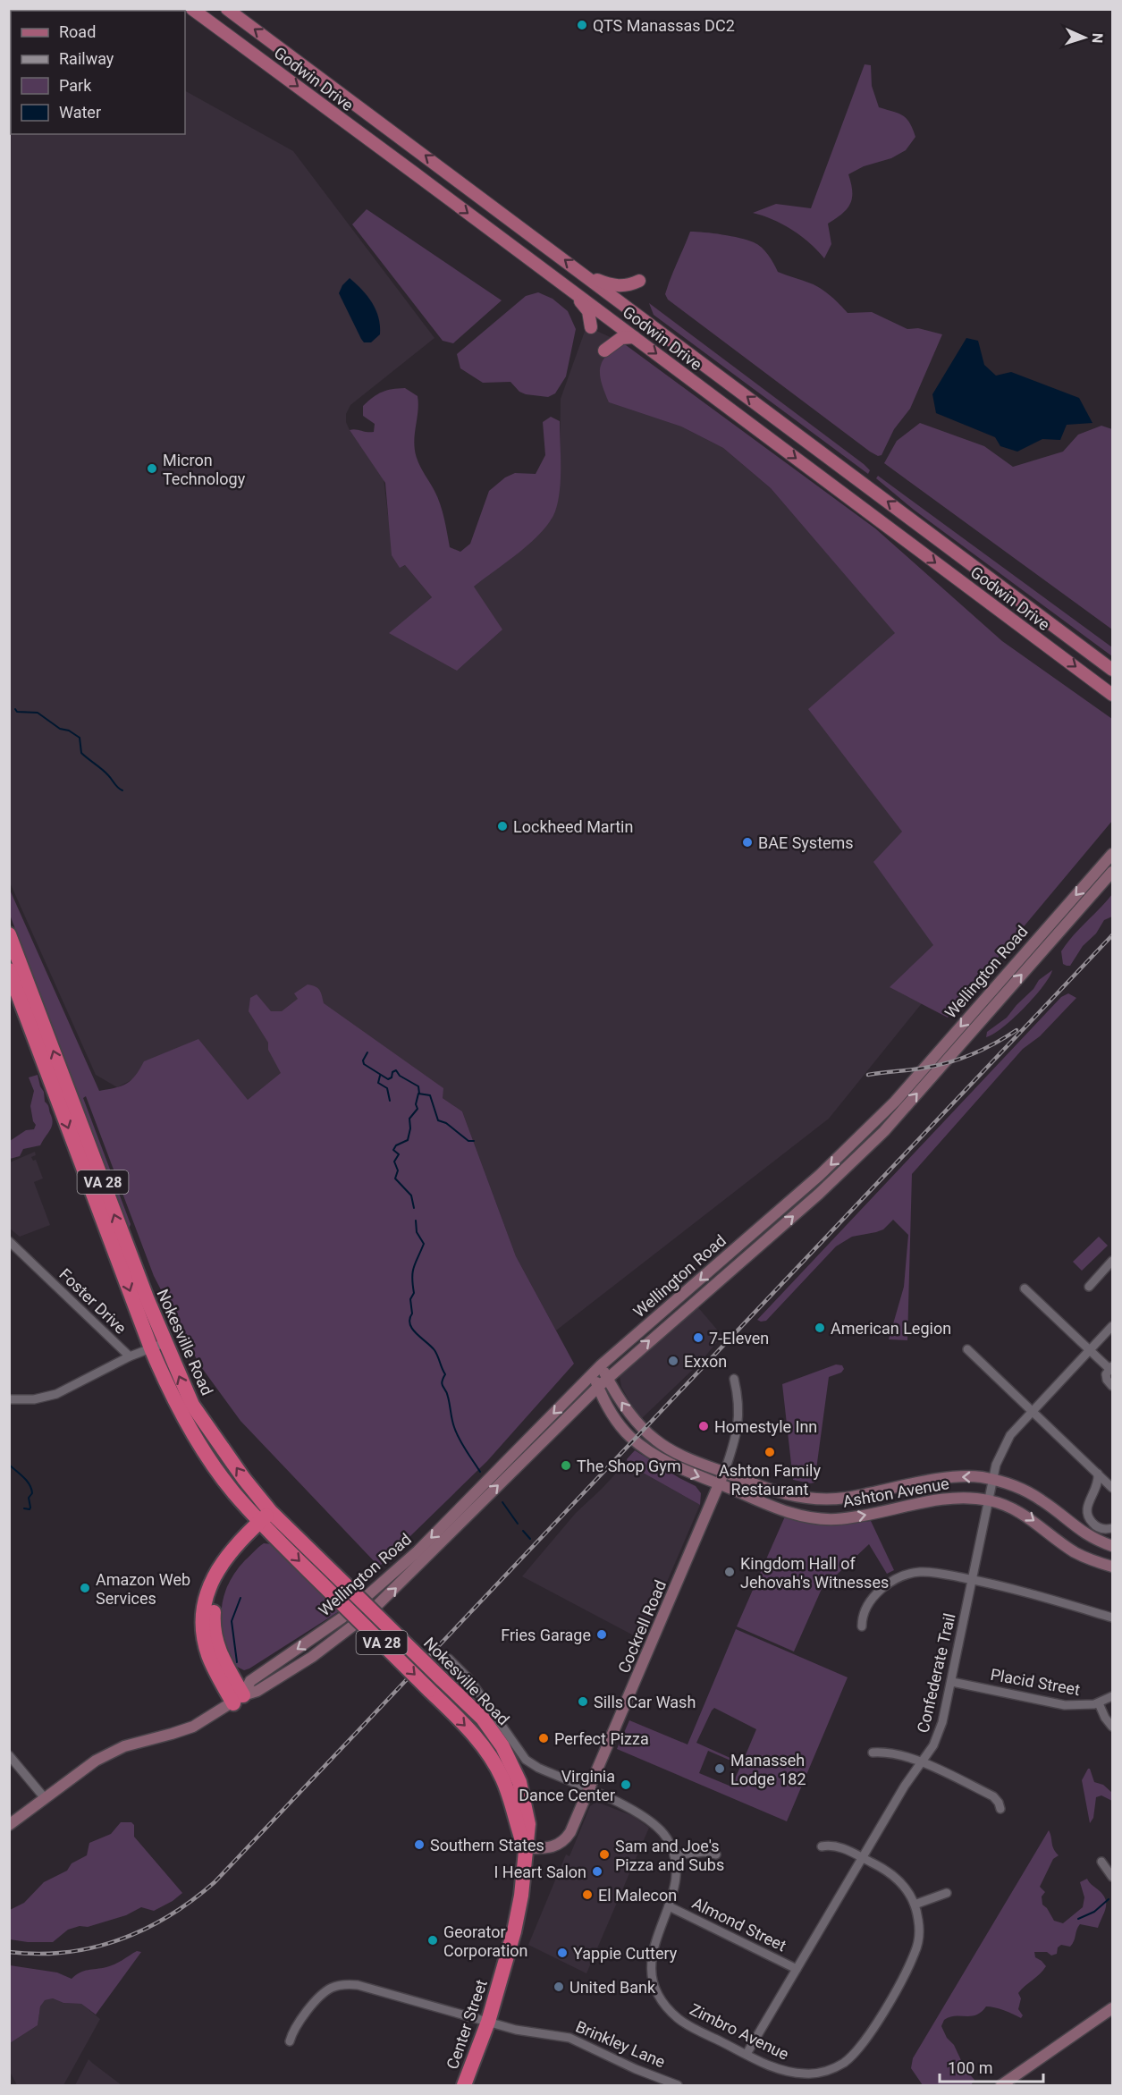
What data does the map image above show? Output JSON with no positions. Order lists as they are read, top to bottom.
{
  "streets": {
    "highway": ["VA 28", "Nokesville Road", "Center Street"],
    "main road": [
      "Godwin Drive",
      "Wellington Road",
      "Ashton Avenue",
      "Cockrell Road"
    ],
    "street": [
      "Foster Drive",
      "Confederate Trail",
      "Placid Street",
      "Almond Street",
      "Zimbro Avenue",
      "Brinkley Lane"
    ]
  },
  "crossings": [
    ["Wellington Road", "Ashton Avenue"],
    ["Foster Drive", "Nokesville Road"],
    ["Nokesville Road", "Cockrell Road"],
    ["Nokesville Road", "Center Street"],
    ["Ashton Avenue", "Cockrell Road"],
    ["Ashton Avenue", "Confederate Trail"],
    ["Cockrell Road", "Center Street"],
    ["Cockrell Road", "Zimbro Avenue"],
    ["Confederate Trail", "Placid Street"],
    ["Confederate Trail", "Almond Street"],
    ["Confederate Trail", "Zimbro Avenue"],
    ["Almond Street", "Zimbro Avenue"],
    ["Center Street", "Brinkley Lane"]
  ],
  "places": [
    "QTS Manassas DC2",
    "Micron Technology",
    "Lockheed Martin",
    "BAE Systems",
    "American Legion",
    "7-Eleven",
    "Exxon",
    "Homestyle Inn",
    "Ashton Family Restaurant",
    "The Shop Gym",
    "Kingdom Hall of Jehovah's Witnesses",
    "Amazon Web Services",
    "Fries Garage",
    "Sills Car Wash",
    "Perfect Pizza",
    "Manasseh Lodge 182",
    "Virginia Dance Center",
    "Southern States",
    "Sam and Joe's Pizza and Subs",
    "I Heart Salon",
    "El Malecon",
    "Georator Corporation",
    "Yappie Cuttery",
    "United Bank"
  ],
  "legend": [
    "Road",
    "Railway",
    "Park",
    "Water"
  ],
  "scale_bar": "100 m",
  "north": "right"
}
